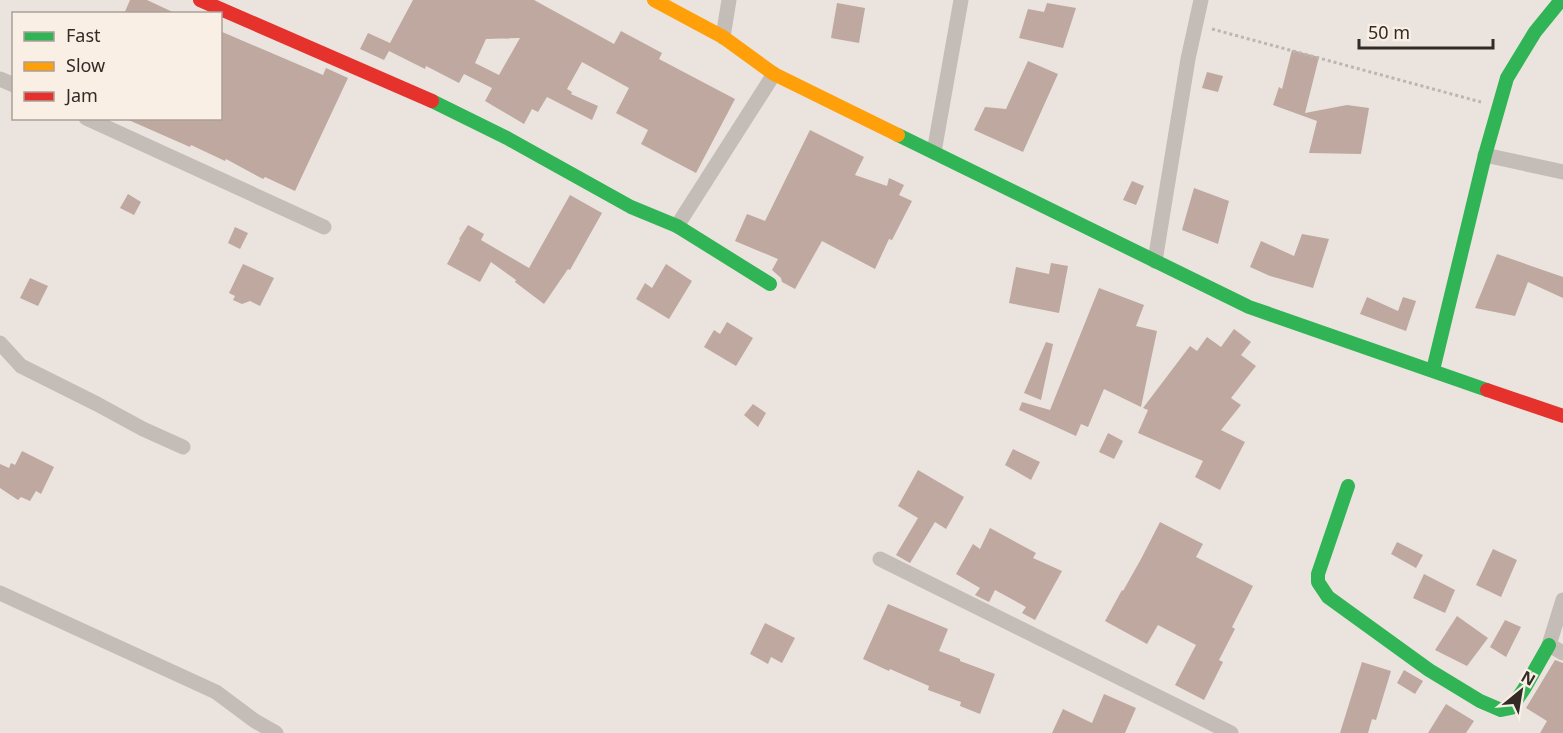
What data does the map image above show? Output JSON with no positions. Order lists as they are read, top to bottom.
{
  "legend": ["Fast", "Slow", "Jam"],
  "scale_bar": "50 m",
  "north": "top right"
}
